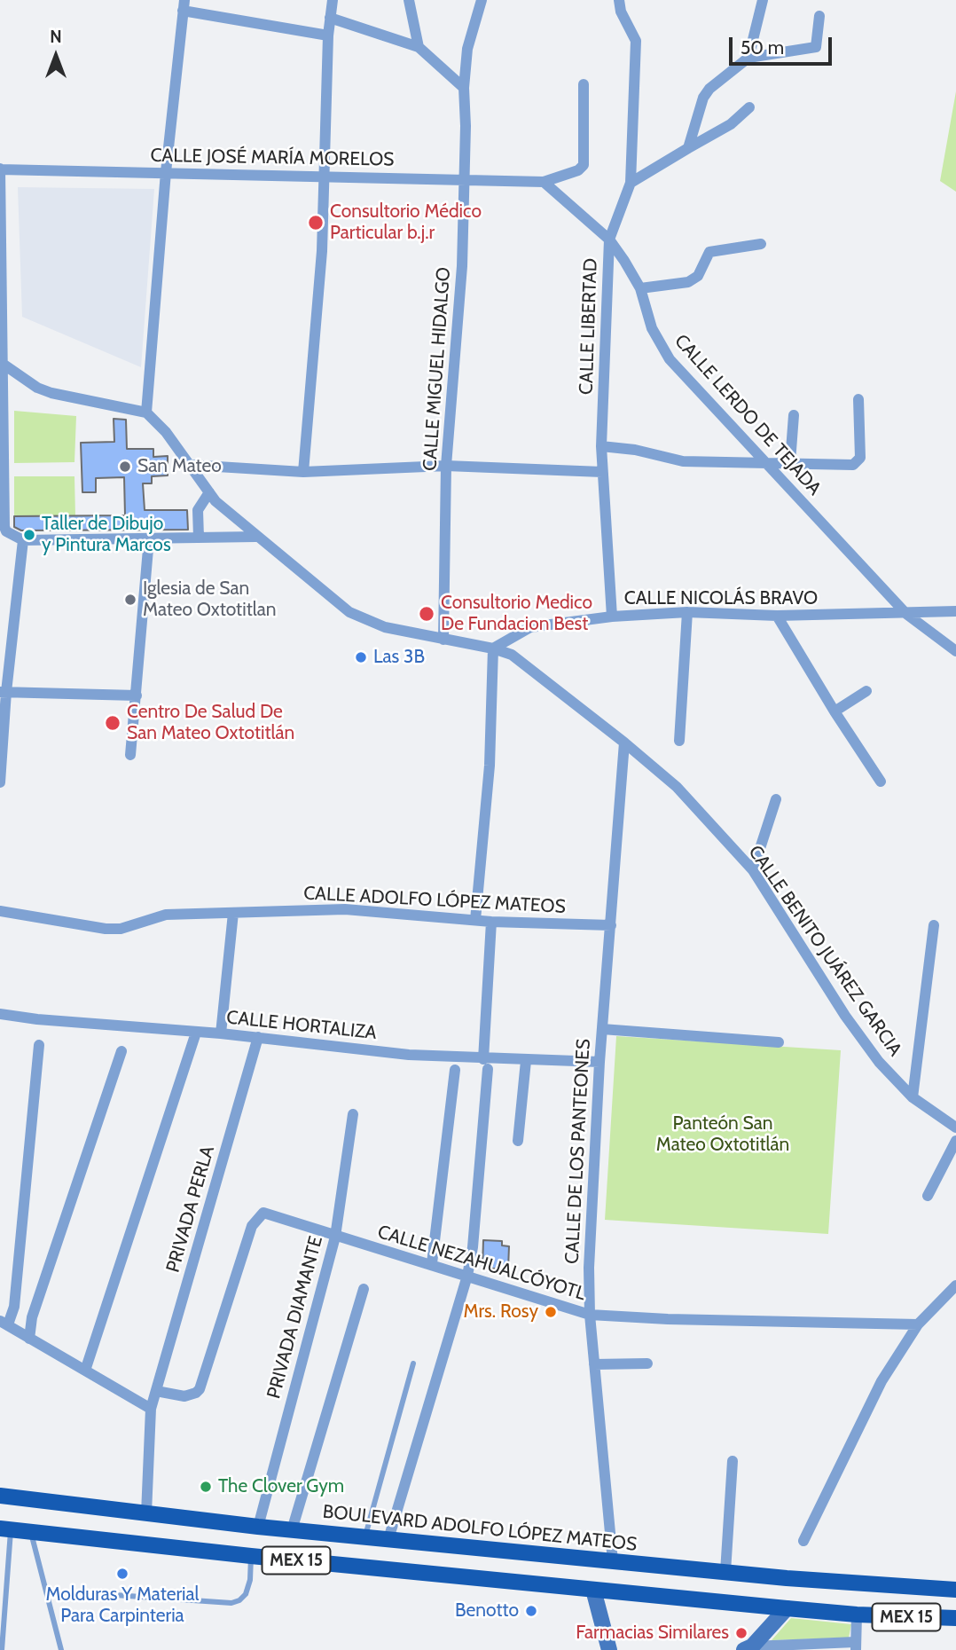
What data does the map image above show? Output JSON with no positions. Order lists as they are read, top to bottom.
{
  "streets": {
    "main road": ["BOULEVARD ADOLFO LÓPEZ MATEOS", "MEX 15"],
    "street": [
      "CALLE JOSÉ MARÍA MORELOS",
      "CALLE LIBERTAD",
      "CALLE MIGUEL HIDALGO",
      "CALLE LERDO DE TEJADA",
      "CALLE NICOLÁS BRAVO",
      "CALLE ADOLFO LÓPEZ MATEOS",
      "CALLE BENITO JUÁREZ GARCIA",
      "CALLE HORTALIZA",
      "CALLE DE LOS PANTEONES",
      "PRIVADA PERLA",
      "CALLE NEZAHUALCÓYOTL",
      "PRIVADA DIAMANTE"
    ]
  },
  "crossings": [
    ["CALLE JOSÉ MARÍA MORELOS", "CALLE MIGUEL HIDALGO"],
    ["CALLE JOSÉ MARÍA MORELOS", "CALLE LERDO DE TEJADA"],
    ["CALLE LIBERTAD", "CALLE LERDO DE TEJADA"],
    ["CALLE LIBERTAD", "CALLE NICOLÁS BRAVO"],
    ["CALLE MIGUEL HIDALGO", "CALLE BENITO JUÁREZ GARCIA"],
    ["CALLE LERDO DE TEJADA", "CALLE NICOLÁS BRAVO"],
    ["CALLE NICOLÁS BRAVO", "CALLE BENITO JUÁREZ GARCIA"],
    ["CALLE ADOLFO LÓPEZ MATEOS", "CALLE DE LOS PANTEONES"],
    ["CALLE BENITO JUÁREZ GARCIA", "CALLE DE LOS PANTEONES"],
    ["CALLE HORTALIZA", "CALLE DE LOS PANTEONES"],
    ["CALLE HORTALIZA", "PRIVADA PERLA"],
    ["CALLE DE LOS PANTEONES", "CALLE NEZAHUALCÓYOTL"],
    ["CALLE DE LOS PANTEONES", "BOULEVARD ADOLFO LÓPEZ MATEOS"],
    ["PRIVADA PERLA", "CALLE NEZAHUALCÓYOTL"],
    ["PRIVADA PERLA", "BOULEVARD ADOLFO LÓPEZ MATEOS"],
    ["CALLE NEZAHUALCÓYOTL", "PRIVADA DIAMANTE"],
    ["PRIVADA DIAMANTE", "BOULEVARD ADOLFO LÓPEZ MATEOS"]
  ],
  "parks": ["Panteón San Mateo Oxtotitlán"],
  "places": [
    "Consultorio Médico Particular b.j.r",
    "San Mateo",
    "Taller de Dibujo y Pintura Marcos",
    "Iglesia de San Mateo Oxtotitlan",
    "Consultorio Medico De Fundacion Best",
    "Las 3B",
    "Centro De Salud De San Mateo Oxtotitlán",
    "Mrs. Rosy",
    "The Clover Gym",
    "Molduras Y Material Para Carpinteria",
    "Benotto",
    "Farmacias Similares"
  ],
  "scale_bar": "50 m",
  "north": "top"
}
